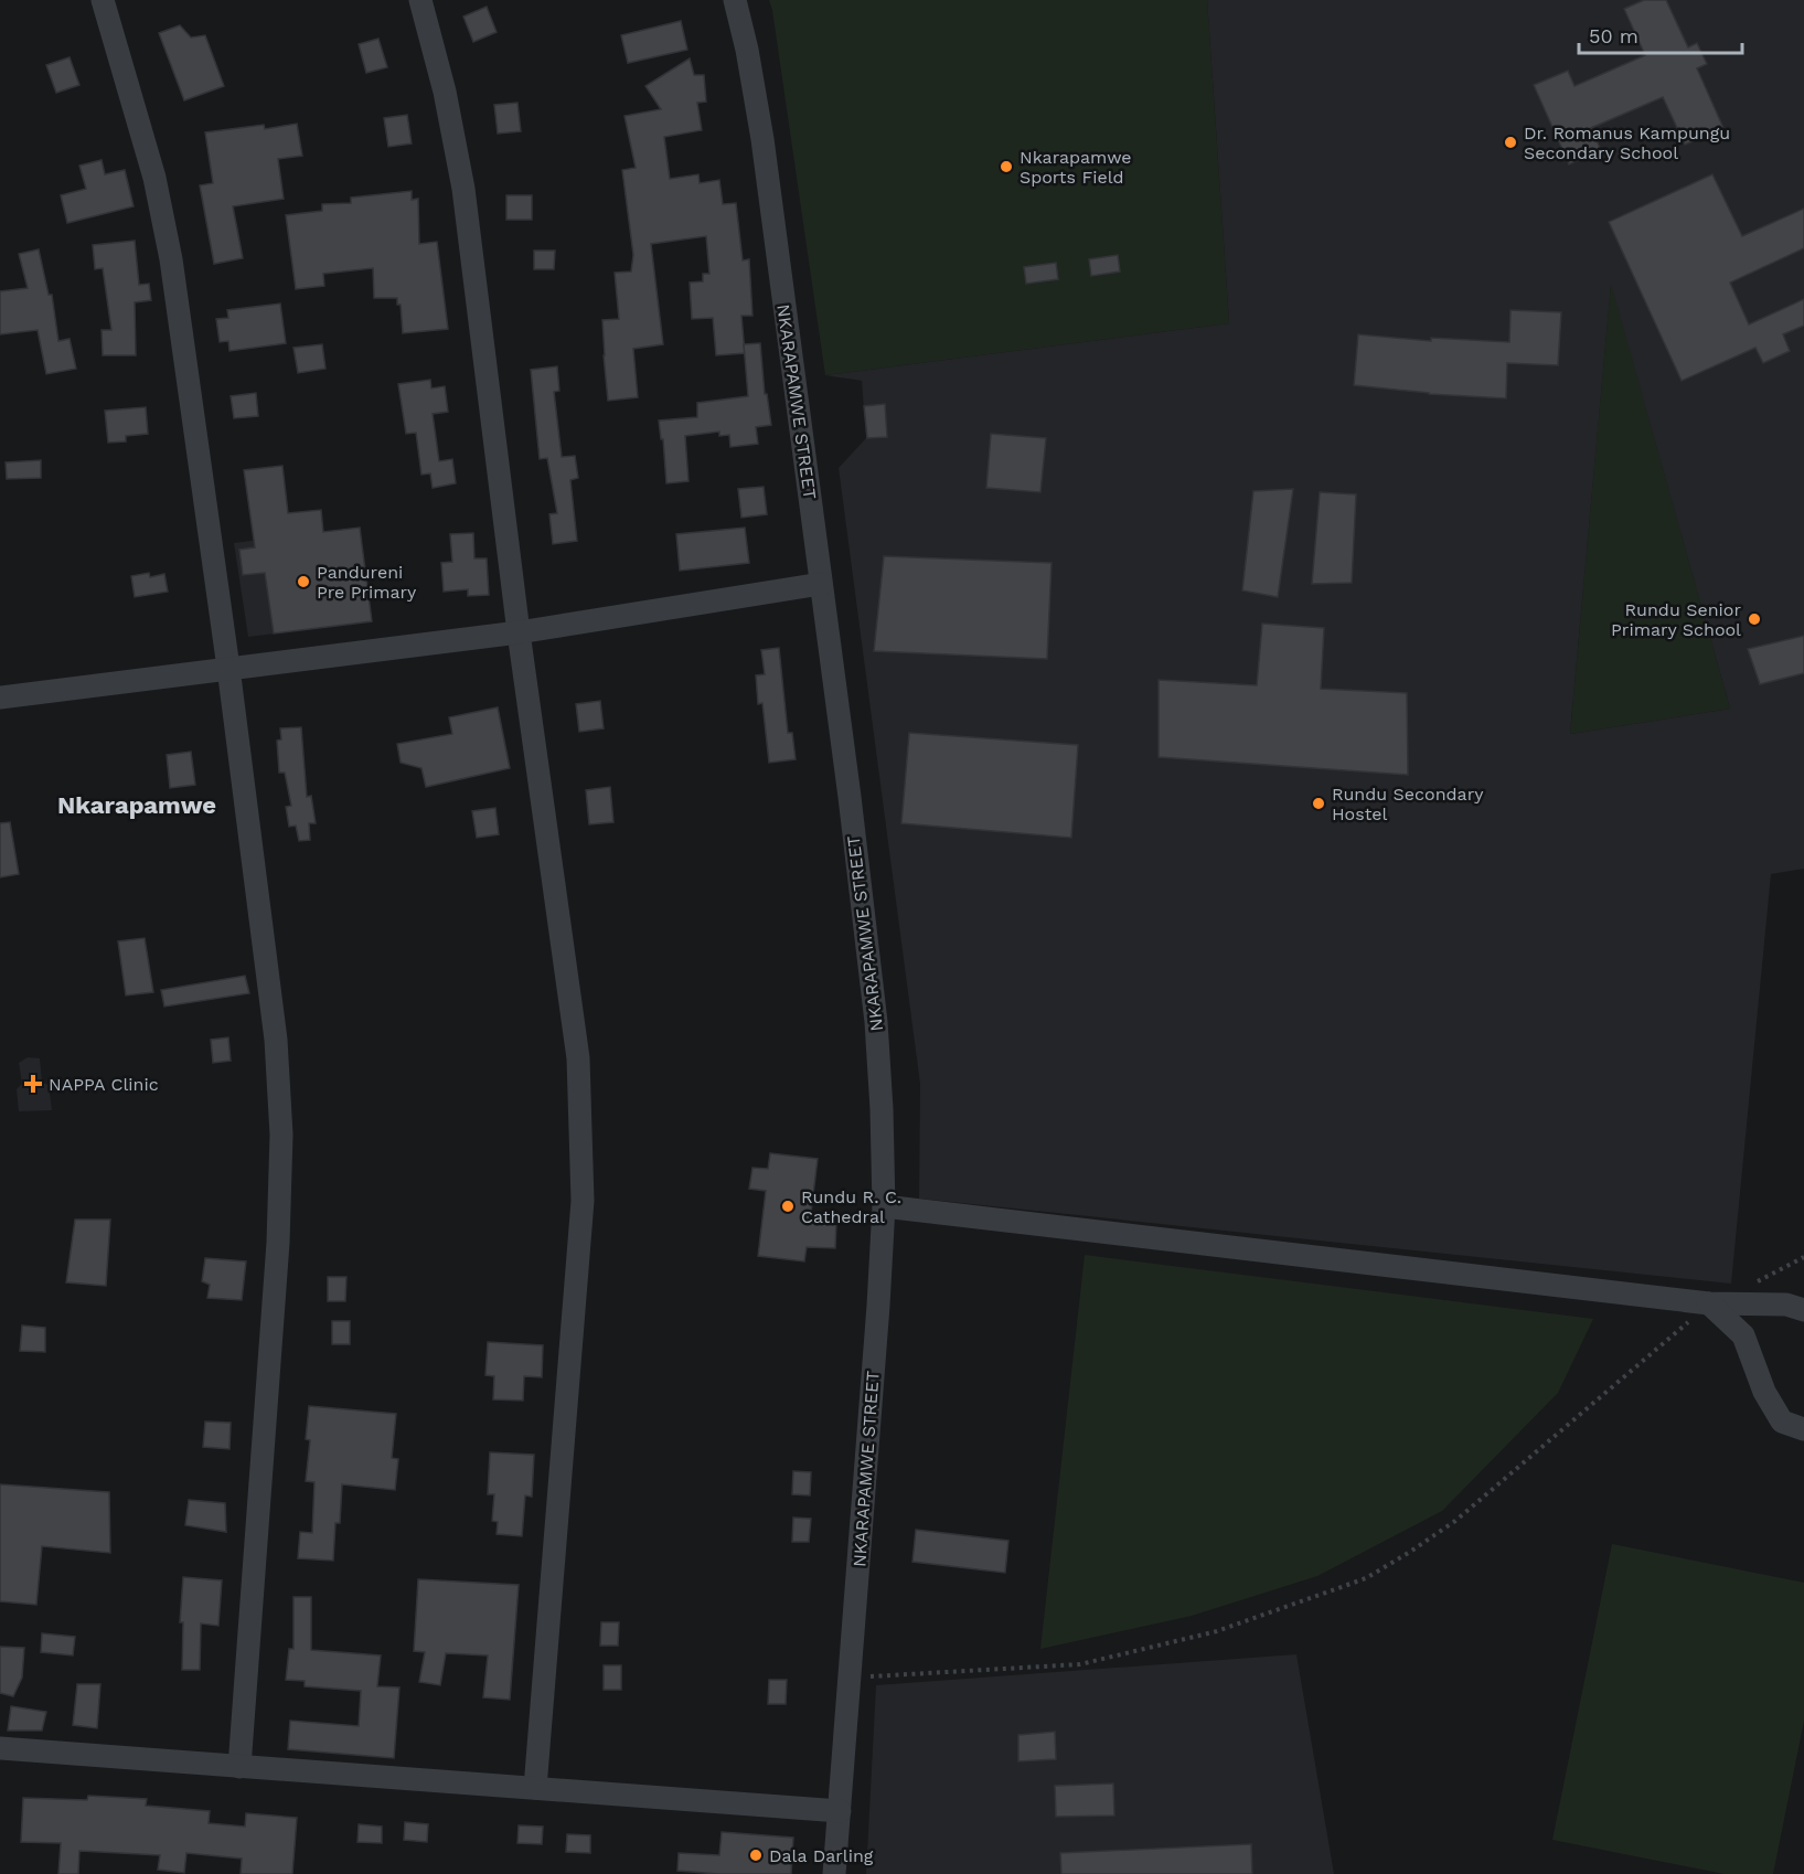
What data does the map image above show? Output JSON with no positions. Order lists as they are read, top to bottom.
{
  "streets": {
    "street": ["NKARAPAMWE STREET"]
  },
  "districts": ["Nkarapamwe"],
  "places": {
    "other": [
      "Dr. Romanus Kampungu Secondary School",
      "Nkarapamwe Sports Field",
      "Pandureni Pre Primary",
      "Rundu Senior Primary School",
      "Rundu Secondary Hostel",
      "Rundu R. C. Cathedral",
      "Dala Darling"
    ],
    "health": ["NAPPA Clinic"]
  },
  "scale_bar": "50 m"
}
